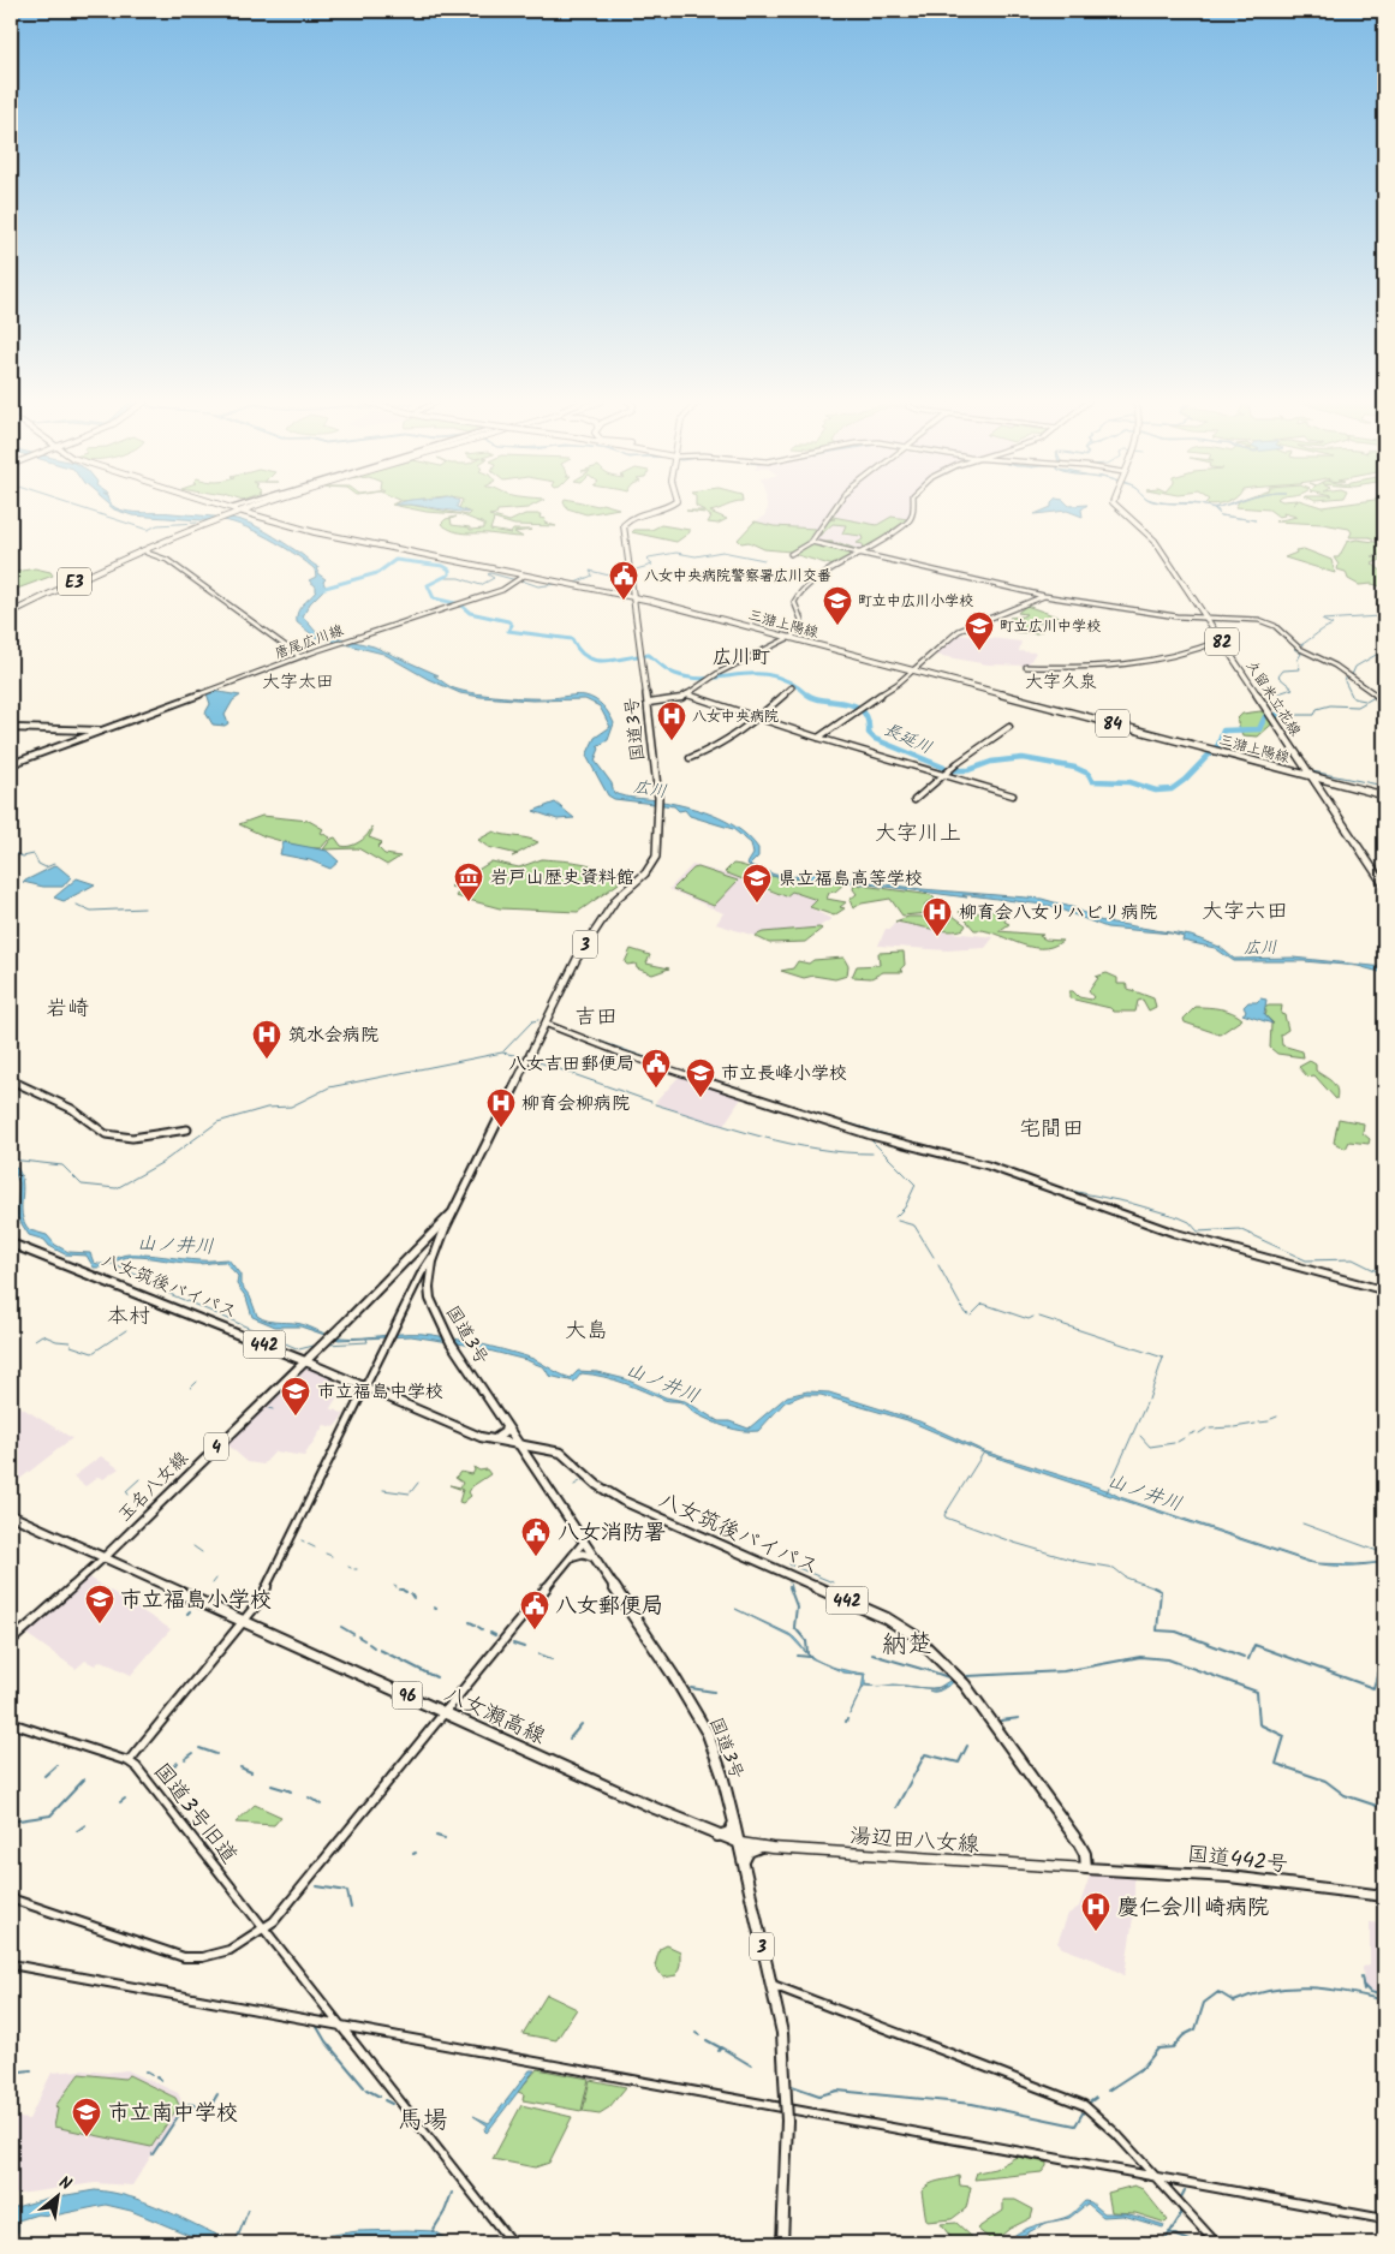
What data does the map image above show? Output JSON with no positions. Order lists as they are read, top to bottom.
{
  "streets": {
    "highway": ["E3"],
    "main road": [
      "三潴上陽線",
      "唐尾広川線",
      "82",
      "久留米立花線",
      "84",
      "国道3号",
      "3",
      "八女筑後バイパス",
      "442",
      "4",
      "玉名八女線",
      "96",
      "八女瀬高線",
      "湯辺田八女線",
      "国道442号"
    ],
    "street": ["国道3号旧道"]
  },
  "crossings": [
    ["三潴上陽線", "唐尾広川線"],
    ["三潴上陽線", "久留米立花線"],
    ["三潴上陽線", "国道3号"],
    ["国道3号", "八女筑後バイパス"],
    ["国道3号", "玉名八女線"],
    ["国道3号", "八女瀬高線"],
    ["国道3号", "国道3号旧道"],
    ["国道3号", "湯辺田八女線"],
    ["八女筑後バイパス", "玉名八女線"],
    ["八女筑後バイパス", "国道3号旧道"],
    ["八女筑後バイパス", "湯辺田八女線"],
    ["八女筑後バイパス", "国道442号"],
    ["玉名八女線", "八女瀬高線"],
    ["八女瀬高線", "国道3号旧道"],
    ["八女瀬高線", "湯辺田八女線"],
    ["湯辺田八女線", "国道442号"]
  ],
  "districts": [
    "広川町",
    "大字太田",
    "大字久泉",
    "大字川上",
    "大字六田",
    "岩崎",
    "吉田",
    "宅間田",
    "本村",
    "大島",
    "納楚",
    "馬場"
  ],
  "water": ["長延川", "広川", "山ノ井川"],
  "places": {
    "public building": [
      "八女中央病院警察署広川交番",
      "八女吉田郵便局",
      "八女消防署",
      "八女郵便局"
    ],
    "school or university": [
      "町立中広川小学校",
      "町立広川中学校",
      "県立福島高等学校",
      "市立長峰小学校",
      "市立福島中学校",
      "市立福島小学校",
      "市立南中学校"
    ],
    "hospital": [
      "八女中央病院",
      "柳育会八女リハビリ病院",
      "筑水会病院",
      "柳育会柳病院",
      "慶仁会川崎病院"
    ],
    "museum": ["岩戸山歴史資料館"]
  },
  "north": "top right"
}
